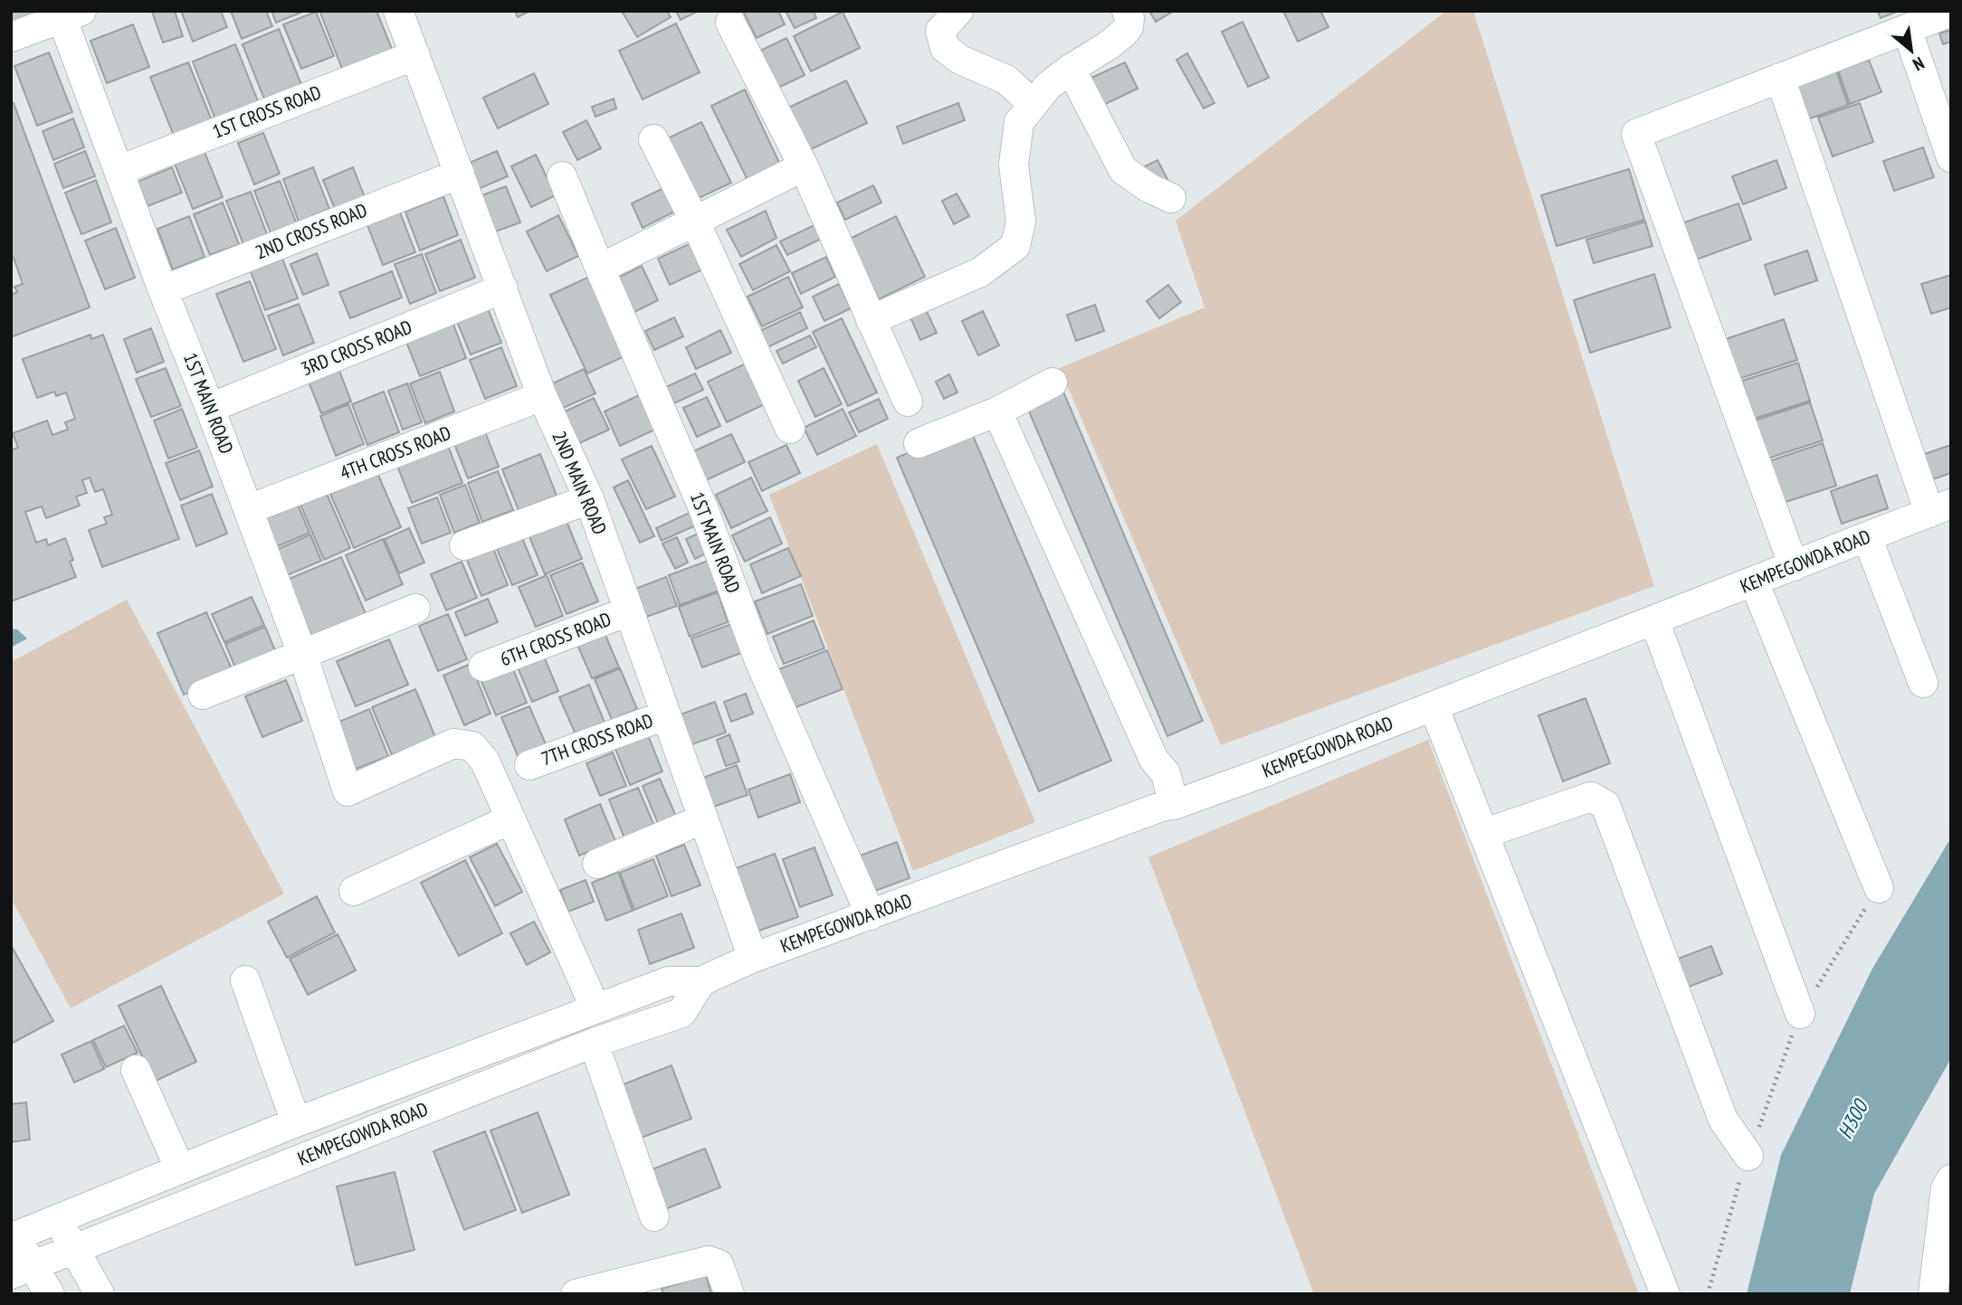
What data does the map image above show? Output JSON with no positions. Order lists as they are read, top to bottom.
{
  "streets": {
    "street": [
      "1ST CROSS ROAD",
      "2ND CROSS ROAD",
      "3RD CROSS ROAD",
      "1ST MAIN ROAD",
      "4TH CROSS ROAD",
      "2ND MAIN ROAD",
      "KEMPEGOWDA ROAD",
      "6TH CROSS ROAD",
      "7TH CROSS ROAD"
    ]
  },
  "crossings": [
    ["1ST CROSS ROAD", "1ST MAIN ROAD"],
    ["1ST CROSS ROAD", "2ND MAIN ROAD"],
    ["2ND CROSS ROAD", "1ST MAIN ROAD"],
    ["2ND CROSS ROAD", "2ND MAIN ROAD"],
    ["3RD CROSS ROAD", "1ST MAIN ROAD"],
    ["3RD CROSS ROAD", "2ND MAIN ROAD"],
    ["1ST MAIN ROAD", "4TH CROSS ROAD"],
    ["1ST MAIN ROAD", "KEMPEGOWDA ROAD"],
    ["4TH CROSS ROAD", "2ND MAIN ROAD"],
    ["2ND MAIN ROAD", "KEMPEGOWDA ROAD"],
    ["2ND MAIN ROAD", "6TH CROSS ROAD"],
    ["2ND MAIN ROAD", "7TH CROSS ROAD"]
  ],
  "water": ["H300"],
  "north": "bottom right"
}
